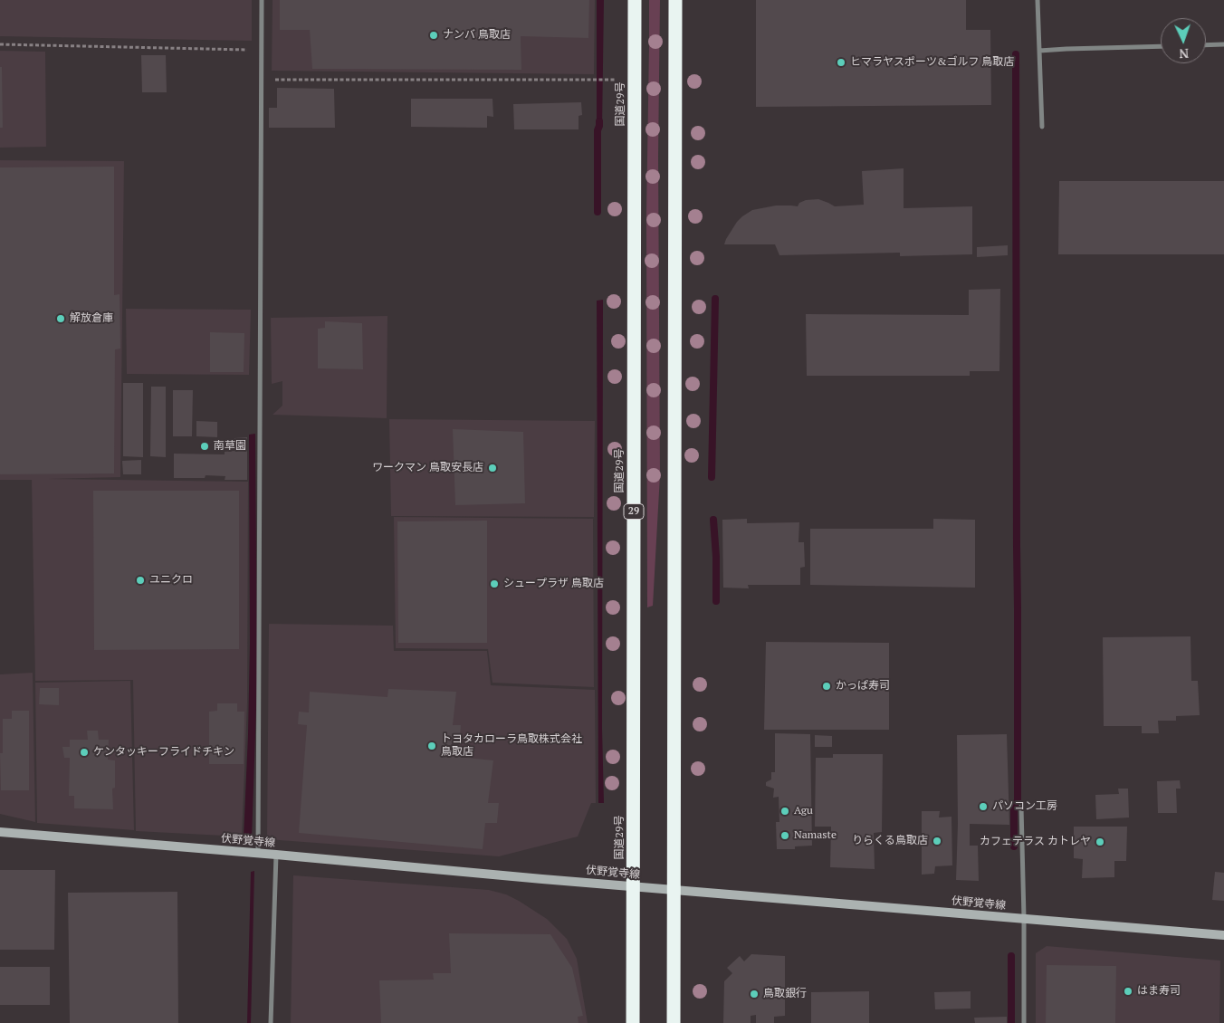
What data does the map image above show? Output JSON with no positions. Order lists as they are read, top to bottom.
{
  "streets": {
    "highway": ["国道29号", "29"],
    "main road": ["伏野覚寺線"]
  },
  "crossings": [
    ["国道29号", "伏野覚寺線"]
  ],
  "places": [
    "ナンバ 鳥取店",
    "ヒマラヤスポーツ&ゴルフ 鳥取店",
    "解放倉庫",
    "南草園",
    "ワークマン 鳥取安長店",
    "ユニクロ",
    "シュープラザ 鳥取店",
    "かっぱ寿司",
    "トヨタカローラ鳥取株式会社 鳥取店",
    "ケンタッキーフライドチキン",
    "パソコン工房",
    "Agu",
    "Namaste",
    "りらくる鳥取店",
    "カフェテラス カトレヤ",
    "はま寿司",
    "鳥取銀行"
  ],
  "north": "bottom"
}
